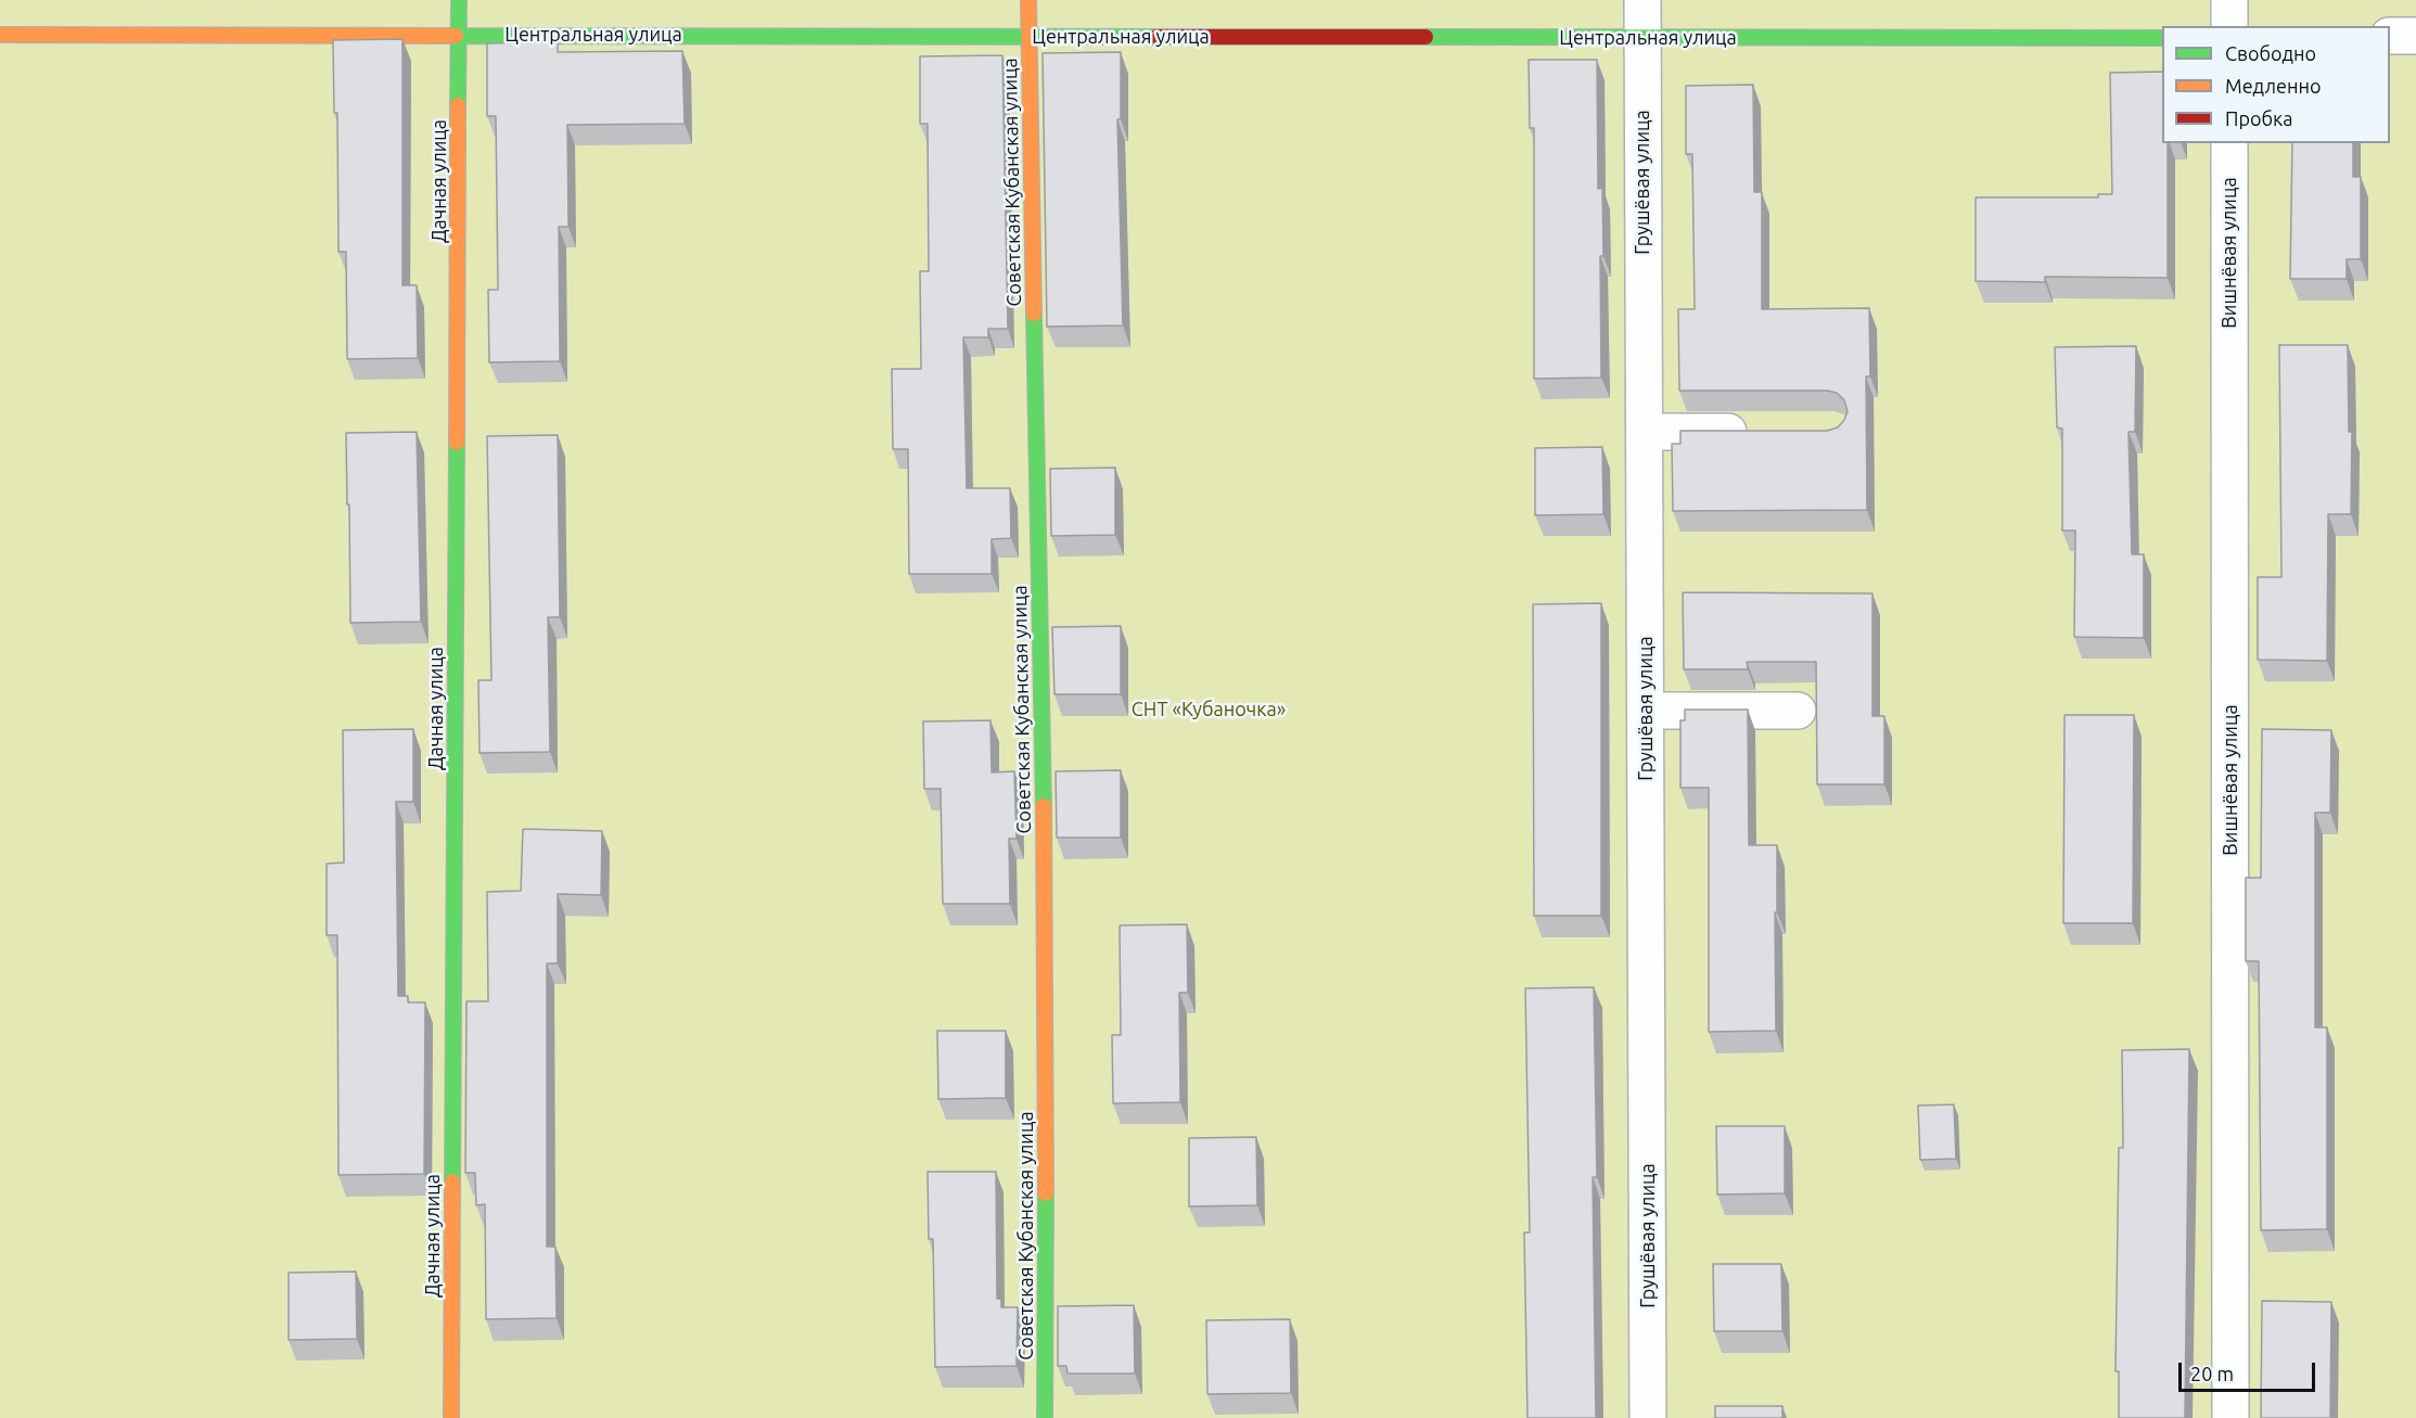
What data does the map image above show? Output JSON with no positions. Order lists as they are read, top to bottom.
{
  "streets": {
    "street": [
      "Центральная улица",
      "Дачная улица",
      "Советская Кубанская улица",
      "Грушёвая улица",
      "Вишнёвая улица"
    ]
  },
  "crossings": [
    ["Центральная улица", "Дачная улица"],
    ["Центральная улица", "Советская Кубанская улица"],
    ["Центральная улица", "Грушёвая улица"]
  ],
  "parks": ["СНТ «Кубаночка»"],
  "legend": ["Свободно", "Медленно", "Пробка"],
  "scale_bar": "20 m"
}
